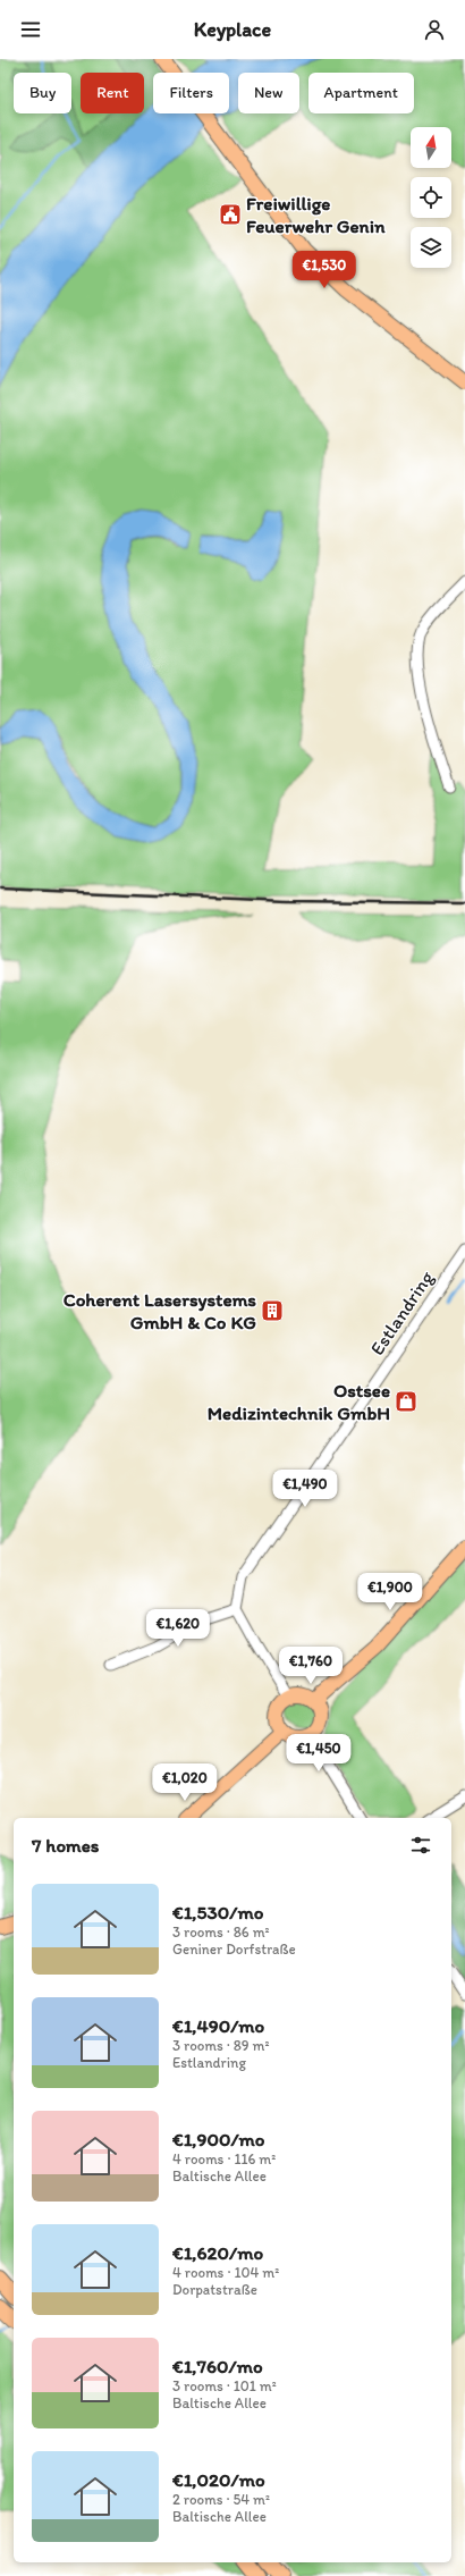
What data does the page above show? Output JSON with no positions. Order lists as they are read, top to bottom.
{
  "streets": {
    "street": ["Estlandring"]
  },
  "places": {
    "public building": ["Freiwillige Feuerwehr Genin"],
    "building": ["Coherent Lasersystems GmbH & Co KG"],
    "shop": ["Ostsee Medizintechnik GmbH"]
  },
  "north": "top",
  "page": {
    "header": "Keyplace",
    "chip": [
      "Buy",
      "Rent",
      "Filters",
      "New",
      "Apartment"
    ],
    "price": [
      "€1,530",
      "€1,490",
      "€1,900",
      "€1,620",
      "€1,760",
      "€1,450",
      "€1,020"
    ],
    "heading": "7 homes",
    "list": [
      {
        "name": "€1,530/mo",
        "note": "3 rooms · 86 m² · Geniner Dorfstraße"
      },
      {
        "name": "€1,490/mo",
        "note": "3 rooms · 89 m² · Estlandring"
      },
      {
        "name": "€1,900/mo",
        "note": "4 rooms · 116 m² · Baltische Allee"
      },
      {
        "name": "€1,620/mo",
        "note": "4 rooms · 104 m² · Dorpatstraße"
      },
      {
        "name": "€1,760/mo",
        "note": "3 rooms · 101 m² · Baltische Allee"
      },
      {
        "name": "€1,020/mo",
        "note": "2 rooms · 54 m² · Baltische Allee"
      }
    ]
  }
}
